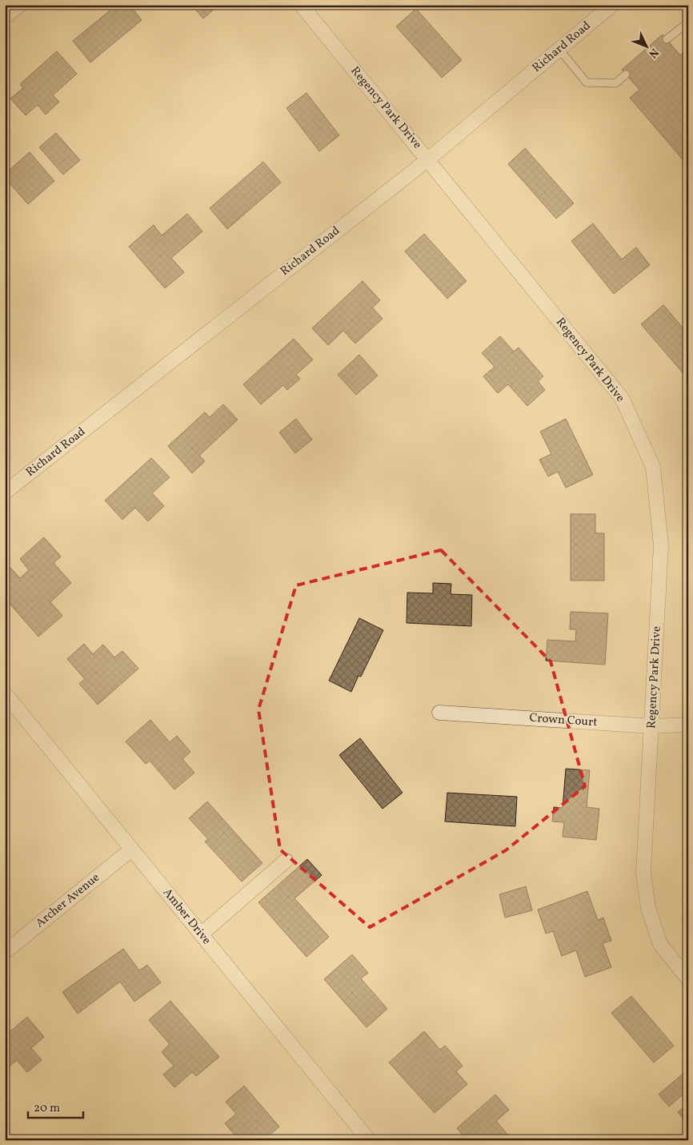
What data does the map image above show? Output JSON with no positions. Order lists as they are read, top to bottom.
{
  "streets": {
    "street": [
      "Richard Road",
      "Regency Park Drive",
      "Crown Court",
      "Archer Avenue",
      "Amber Drive"
    ]
  },
  "crossings": [
    ["Richard Road", "Regency Park Drive"],
    ["Regency Park Drive", "Crown Court"],
    ["Archer Avenue", "Amber Drive"]
  ],
  "scale_bar": "20 m",
  "north": "bottom right"
}
